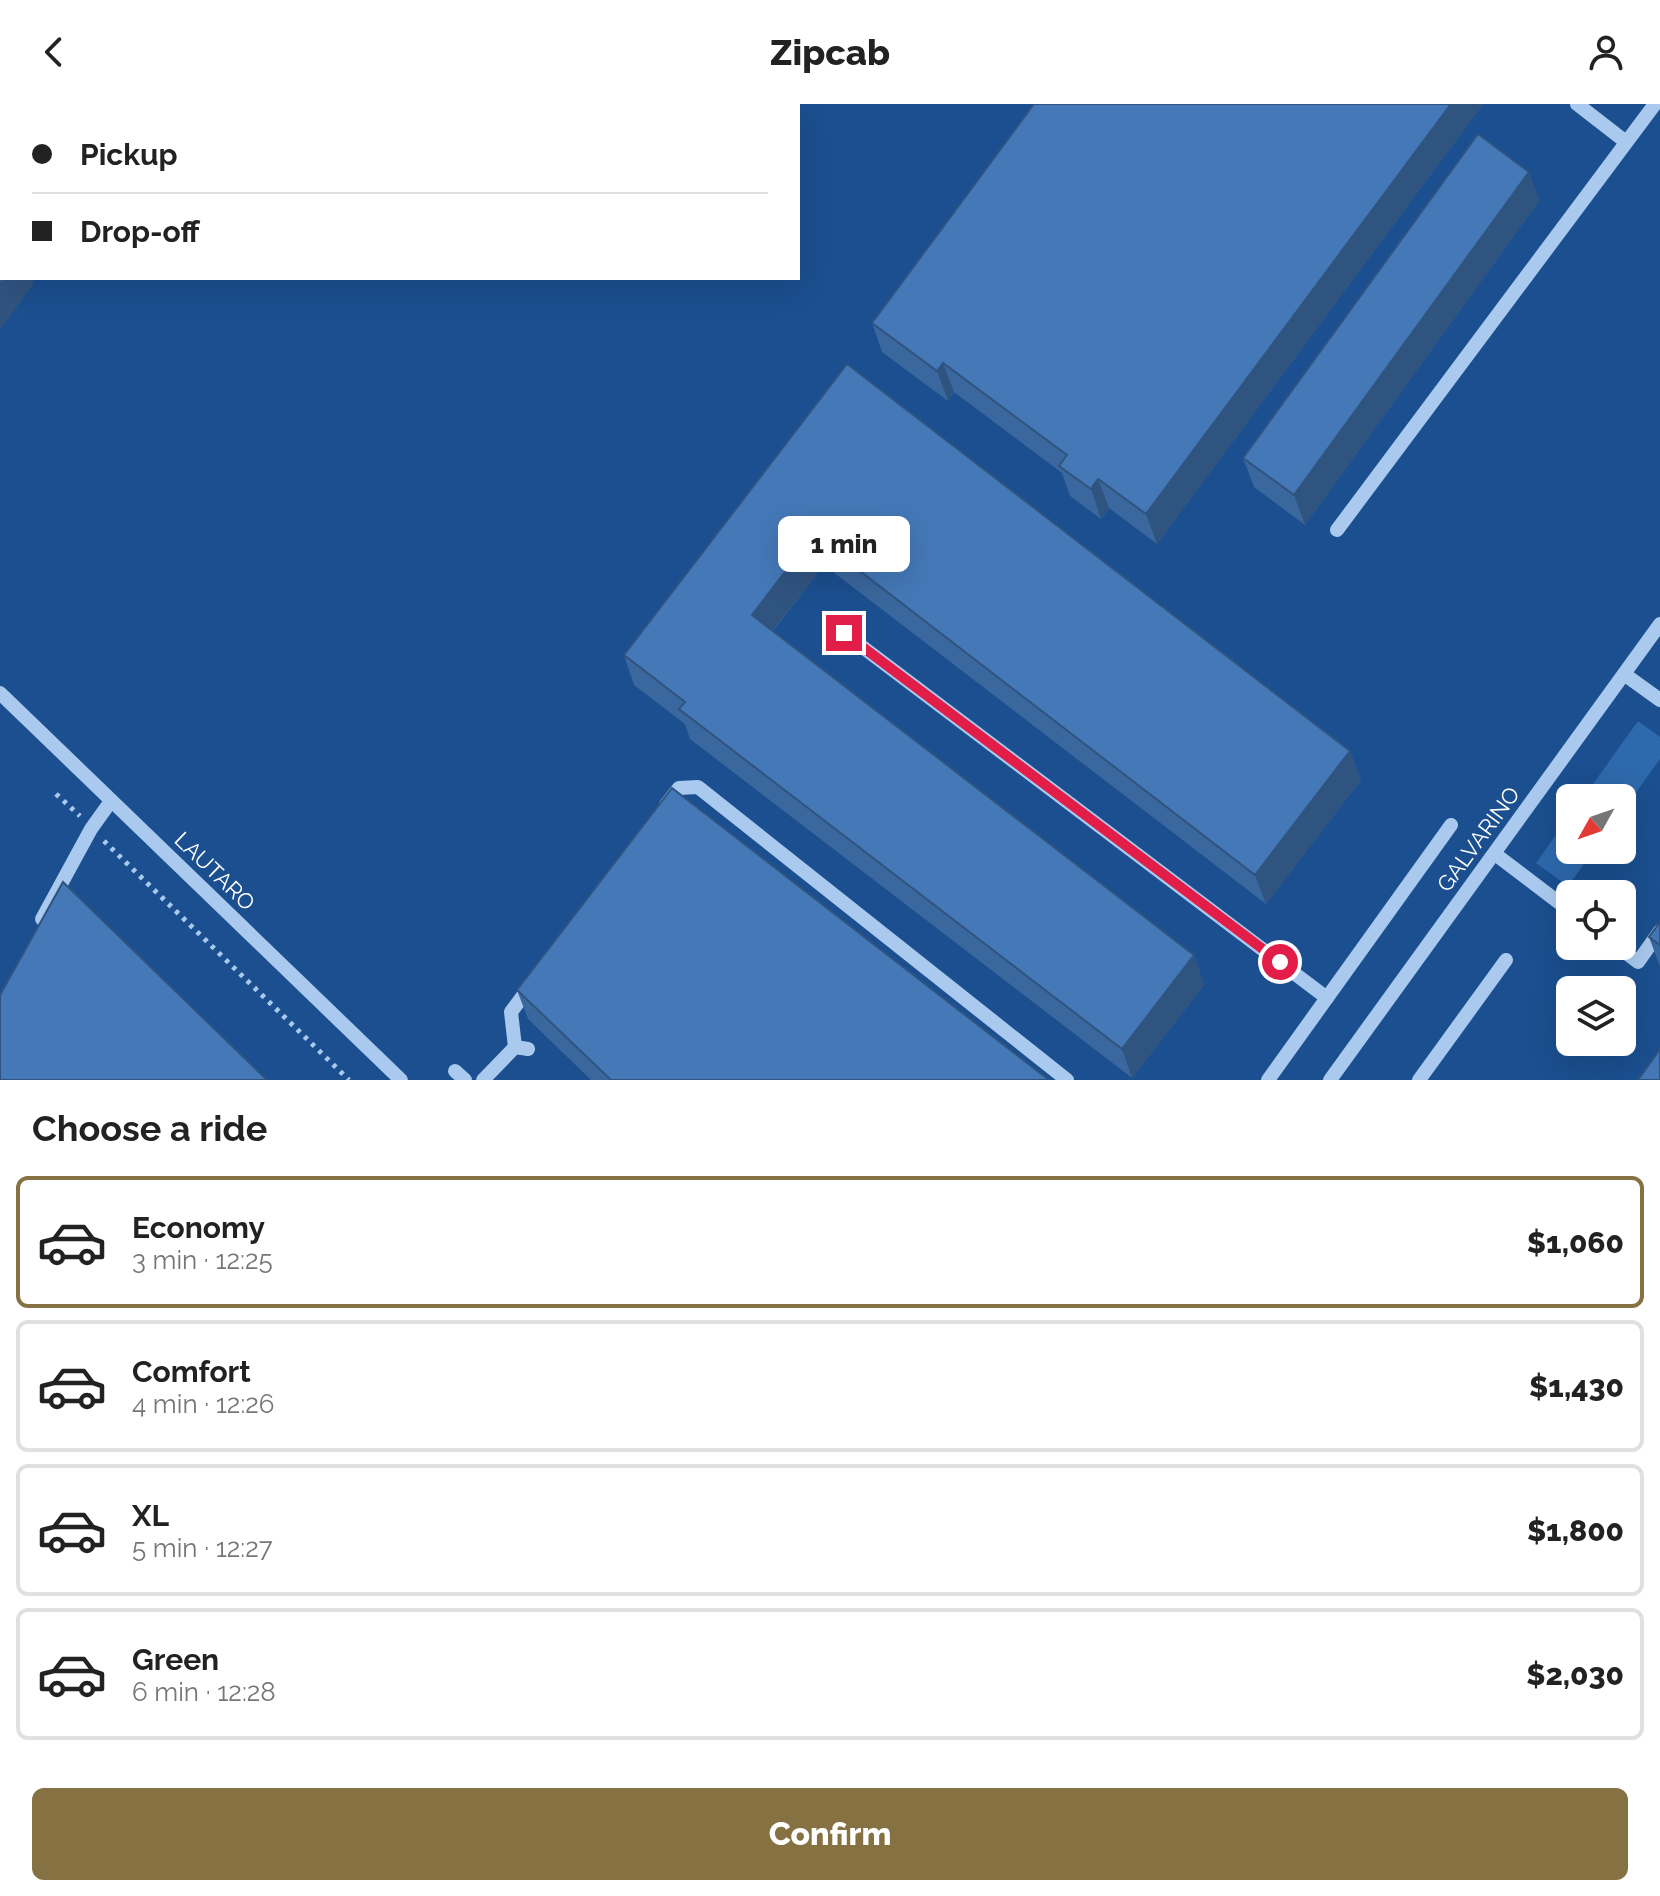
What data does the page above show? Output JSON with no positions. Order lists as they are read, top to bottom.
{
  "streets": {
    "street": ["GALVARINO", "LAUTARO"]
  },
  "north": "bottom left",
  "page": {
    "header": "Zipcab",
    "banner": ["Pickup", "Drop-off"],
    "bubble": "1 min",
    "heading": "Choose a ride",
    "list": [
      {
        "name": "Economy",
        "note": "3 min · 12:25",
        "value": "$1,060"
      },
      {
        "name": "Comfort",
        "note": "4 min · 12:26",
        "value": "$1,430"
      },
      {
        "name": "XL",
        "note": "5 min · 12:27",
        "value": "$1,800"
      },
      {
        "name": "Green",
        "note": "6 min · 12:28",
        "value": "$2,030"
      }
    ],
    "buttons": "Confirm"
  }
}
